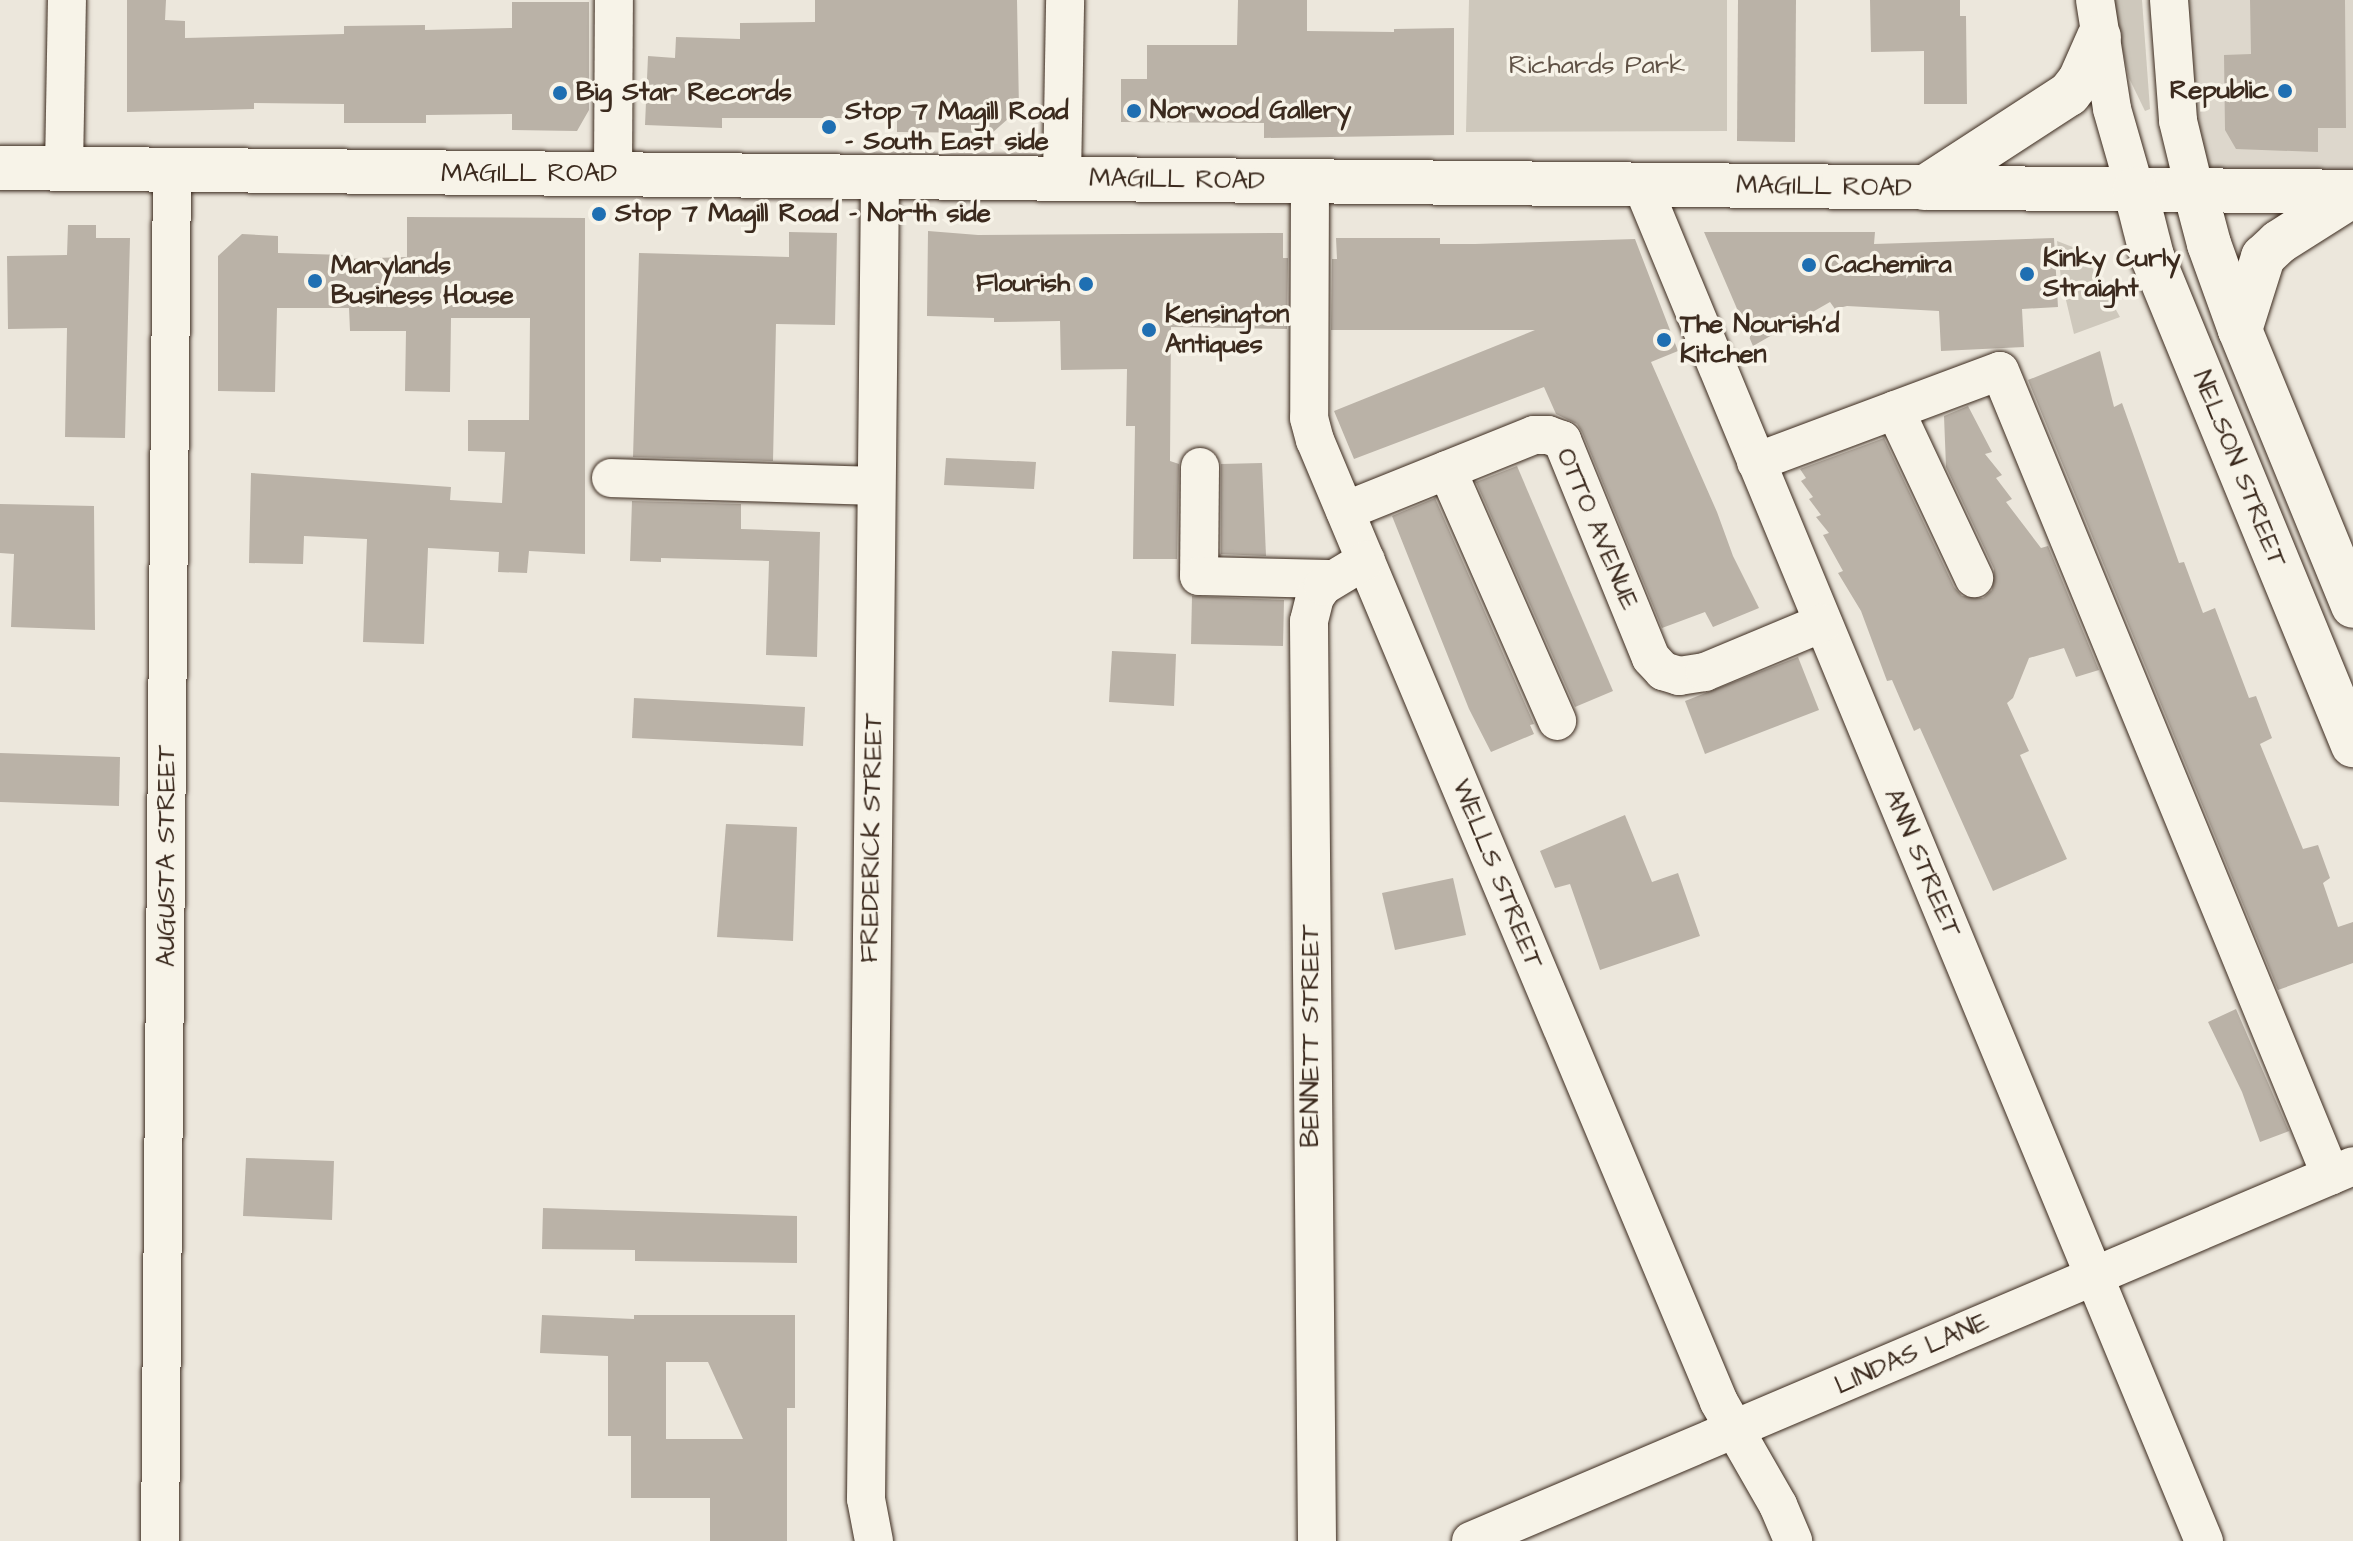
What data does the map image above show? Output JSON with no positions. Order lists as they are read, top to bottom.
{
  "streets": {
    "main road": ["MAGILL ROAD", "NELSON STREET"],
    "street": [
      "OTTO AVENUE",
      "FREDERICK STREET",
      "AUGUSTA STREET",
      "ANN STREET",
      "WELLS STREET",
      "BENNETT STREET",
      "LINDAS LANE"
    ]
  },
  "crossings": [
    ["MAGILL ROAD", "NELSON STREET"],
    ["MAGILL ROAD", "FREDERICK STREET"],
    ["MAGILL ROAD", "AUGUSTA STREET"],
    ["MAGILL ROAD", "ANN STREET"],
    ["MAGILL ROAD", "WELLS STREET"],
    ["OTTO AVENUE", "ANN STREET"],
    ["OTTO AVENUE", "WELLS STREET"],
    ["ANN STREET", "LINDAS LANE"],
    ["WELLS STREET", "LINDAS LANE"]
  ],
  "parks": ["Richards Park"],
  "places": [
    "Republic",
    "Big Star Records",
    "Norwood Gallery",
    "Stop 7 Magill Road - South East side",
    "Stop 7 Magill Road - North side",
    "Cachemira",
    "Kinky Curly Straight",
    "Marylands Business House",
    "Flourish",
    "Kensington Antiques",
    "The Nourish'd Kitchen"
  ]
}
